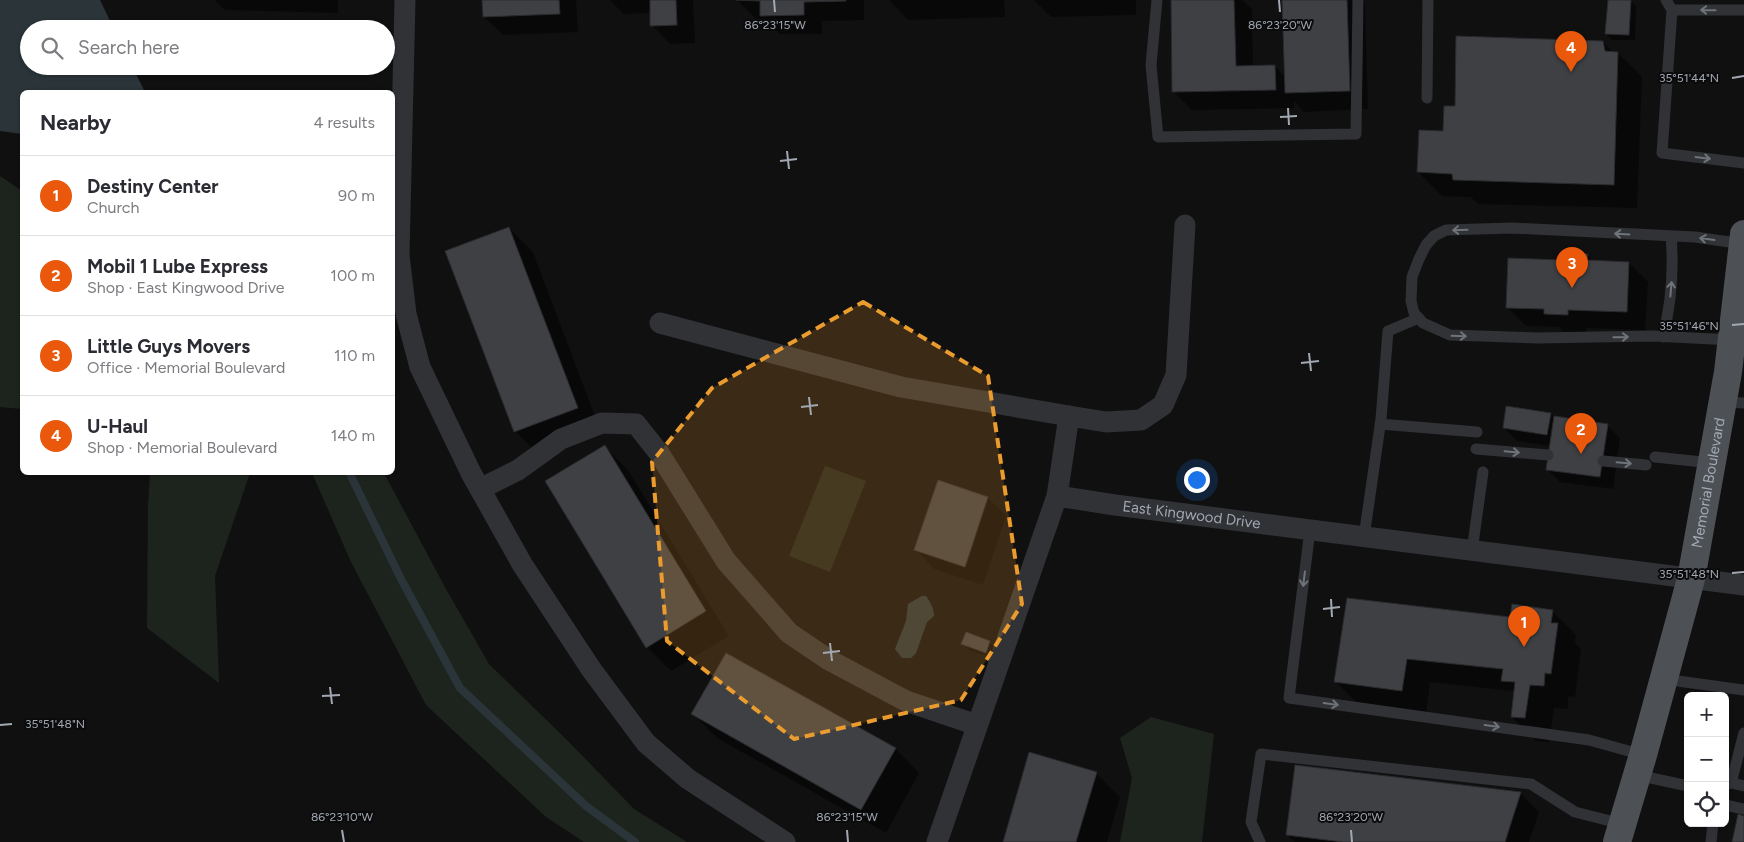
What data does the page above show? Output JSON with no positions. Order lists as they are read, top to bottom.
{
  "streets": {
    "main road": ["Memorial Boulevard"],
    "street": ["East Kingwood Drive"]
  },
  "crossings": [
    ["Memorial Boulevard", "East Kingwood Drive"]
  ],
  "page": {
    "search": "Search here",
    "pins": [
      "4",
      "3",
      "2",
      "1"
    ],
    "heading": ["Nearby", "4 results"],
    "list": [
      {
        "mark": "1",
        "name": "Destiny Center",
        "note": "Church",
        "value": "90 m"
      },
      {
        "mark": "2",
        "name": "Mobil 1 Lube Express",
        "note": "Shop · East Kingwood Drive",
        "value": "100 m"
      },
      {
        "mark": "3",
        "name": "Little Guys Movers",
        "note": "Office · Memorial Boulevard",
        "value": "110 m"
      },
      {
        "mark": "4",
        "name": "U-Haul",
        "note": "Shop · Memorial Boulevard",
        "value": "140 m"
      }
    ],
    "map_buttons": ["+", "−"]
  },
  "coordinates": [
    "86°23'15\"W",
    "86°23'20\"W",
    "35°51'44\"N",
    "35°51'46\"N",
    "35°51'48\"N",
    "86°23'10\"W"
  ]
}
